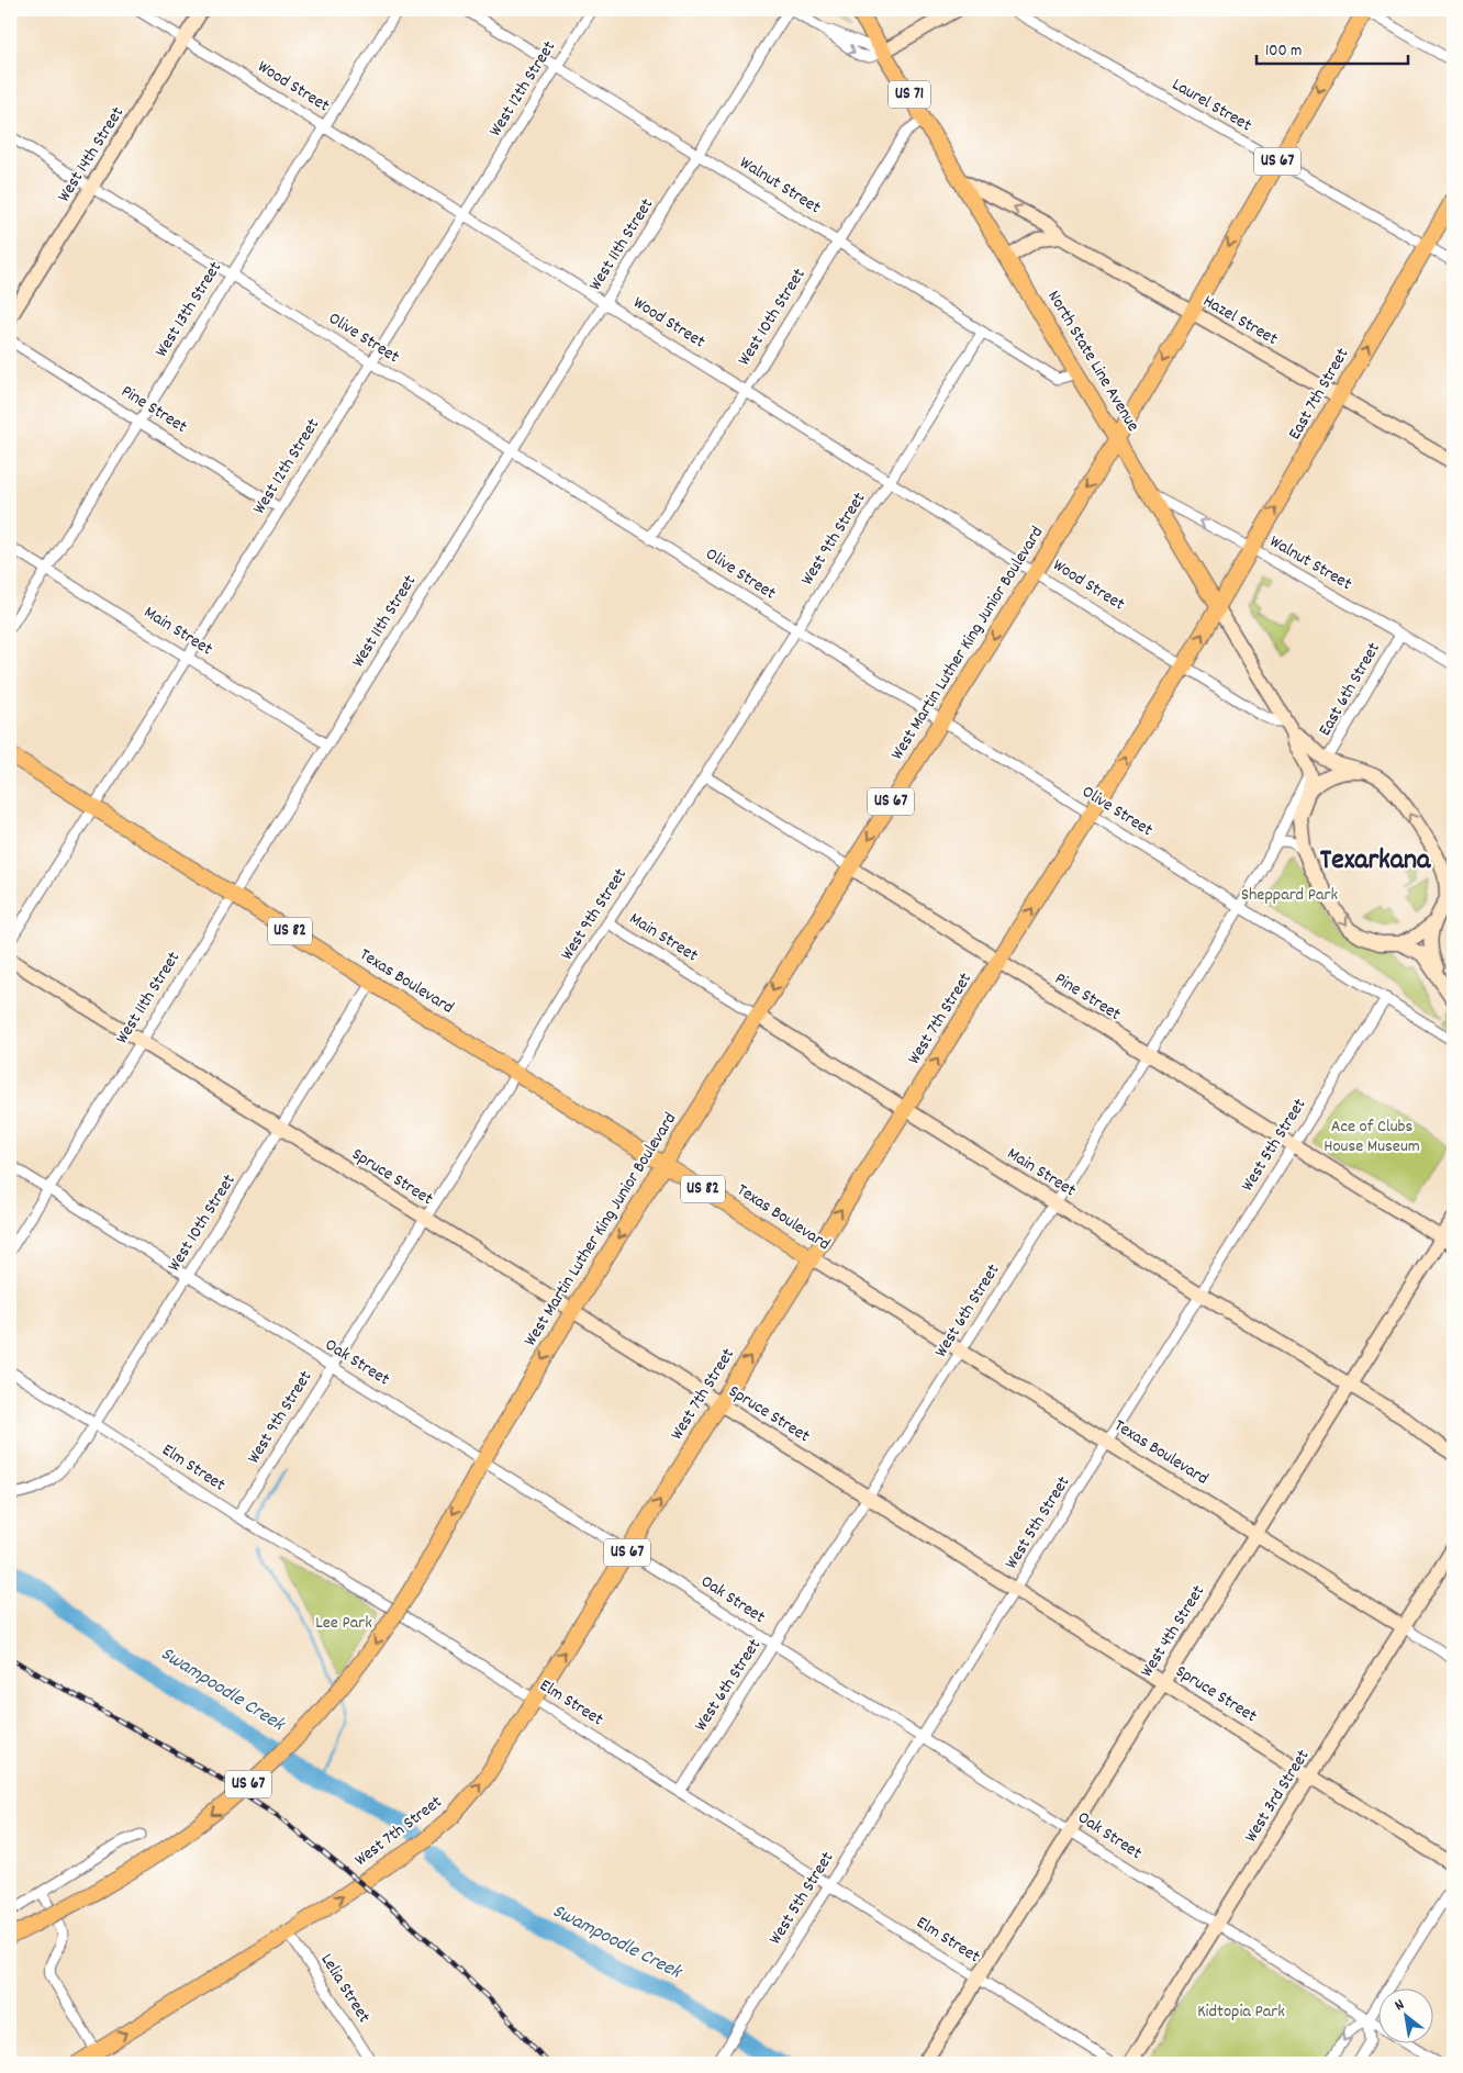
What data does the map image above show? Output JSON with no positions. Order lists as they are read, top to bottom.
{
  "streets": {
    "main road": [
      "US 71",
      "US 67",
      "North State Line Avenue",
      "East 7th Street",
      "West Martin Luther King Junior Boulevard",
      "US 82",
      "Texas Boulevard",
      "West 7th Street"
    ],
    "street": [
      "Wood Street",
      "West 12th Street",
      "Laurel Street",
      "West 14th Street",
      "Walnut Street",
      "West 11th Street",
      "West 13th Street",
      "West 10th Street",
      "Hazel Street",
      "Olive Street",
      "Pine Street",
      "West 9th Street",
      "Main Street",
      "East 6th Street",
      "West 5th Street",
      "Spruce Street",
      "West 6th Street",
      "Oak Street",
      "Elm Street",
      "West 4th Street",
      "West 3rd Street",
      "Lelia Street"
    ]
  },
  "crossings": [
    ["Wood Street", "West 12th Street"],
    ["Wood Street", "West 14th Street"],
    ["Wood Street", "West 11th Street"],
    ["Wood Street", "West 13th Street"],
    ["Wood Street", "West 10th Street"],
    ["Wood Street", "North State Line Avenue"],
    ["Wood Street", "West 9th Street"],
    ["Wood Street", "West Martin Luther King Junior Boulevard"],
    ["Wood Street", "West 7th Street"],
    ["West 12th Street", "Walnut Street"],
    ["West 12th Street", "Olive Street"],
    ["West 12th Street", "Pine Street"],
    ["West 12th Street", "Main Street"],
    ["West 12th Street", "Texas Boulevard"],
    ["Laurel Street", "US 67"],
    ["Laurel Street", "East 7th Street"],
    ["West 14th Street", "Olive Street"],
    ["US 67", "Hazel Street"],
    ["US 67", "North State Line Avenue"],
    ["US 67", "West Martin Luther King Junior Boulevard"],
    ["Walnut Street", "West 11th Street"],
    ["Walnut Street", "West 10th Street"],
    ["Walnut Street", "North State Line Avenue"],
    ["Walnut Street", "East 7th Street"],
    ["Walnut Street", "West 9th Street"],
    ["Walnut Street", "East 6th Street"],
    ["West 11th Street", "Olive Street"],
    ["West 11th Street", "Main Street"],
    ["West 11th Street", "Texas Boulevard"],
    ["West 11th Street", "Spruce Street"],
    ["West 11th Street", "Oak Street"],
    ["West 13th Street", "Olive Street"],
    ["West 13th Street", "Pine Street"],
    ["West 13th Street", "Main Street"],
    ["West 10th Street", "Olive Street"],
    ["West 10th Street", "North State Line Avenue"],
    ["West 10th Street", "Texas Boulevard"],
    ["West 10th Street", "Spruce Street"],
    ["West 10th Street", "Oak Street"],
    ["West 10th Street", "Elm Street"],
    ["Hazel Street", "North State Line Avenue"],
    ["Hazel Street", "East 7th Street"],
    ["Olive Street", "West 9th Street"],
    ["Olive Street", "West Martin Luther King Junior Boulevard"],
    ["Olive Street", "West 7th Street"],
    ["Olive Street", "West 5th Street"],
    ["Olive Street", "West 6th Street"],
    ["North State Line Avenue", "East 7th Street"],
    ["North State Line Avenue", "West Martin Luther King Junior Boulevard"],
    ["North State Line Avenue", "East 6th Street"],
    ["North State Line Avenue", "West 7th Street"],
    ["North State Line Avenue", "West 6th Street"],
    ["East 7th Street", "West 7th Street"],
    ["Pine Street", "West 9th Street"],
    ["Pine Street", "West Martin Luther King Junior Boulevard"],
    ["Pine Street", "West 7th Street"],
    ["Pine Street", "West 5th Street"],
    ["Pine Street", "West 6th Street"],
    ["Pine Street", "West 4th Street"],
    ["West 9th Street", "Main Street"],
    ["West 9th Street", "Texas Boulevard"],
    ["West 9th Street", "Spruce Street"],
    ["West 9th Street", "Oak Street"],
    ["West 9th Street", "Elm Street"],
    ["Main Street", "West Martin Luther King Junior Boulevard"],
    ["Main Street", "West 7th Street"],
    ["Main Street", "West 5th Street"],
    ["Main Street", "West 6th Street"],
    ["Main Street", "West 4th Street"],
    ["West Martin Luther King Junior Boulevard", "Texas Boulevard"],
    ["West Martin Luther King Junior Boulevard", "Spruce Street"],
    ["West Martin Luther King Junior Boulevard", "Oak Street"],
    ["Texas Boulevard", "West 7th Street"],
    ["Texas Boulevard", "West 5th Street"],
    ["Texas Boulevard", "West 6th Street"],
    ["Texas Boulevard", "West 4th Street"],
    ["Texas Boulevard", "West 3rd Street"],
    ["West 7th Street", "Spruce Street"],
    ["West 7th Street", "Oak Street"],
    ["West 7th Street", "Elm Street"],
    ["West 7th Street", "Lelia Street"],
    ["West 5th Street", "Spruce Street"],
    ["West 5th Street", "Oak Street"],
    ["West 5th Street", "Elm Street"],
    ["Spruce Street", "West 6th Street"],
    ["Spruce Street", "West 4th Street"],
    ["Spruce Street", "West 3rd Street"],
    ["West 6th Street", "Oak Street"],
    ["West 6th Street", "Elm Street"],
    ["Oak Street", "West 4th Street"],
    ["Oak Street", "West 3rd Street"],
    ["Elm Street", "West 4th Street"]
  ],
  "one_way": ["East 7th Street", "West Martin Luther King Junior Boulevard", "West 7th Street"],
  "districts": ["Texarkana"],
  "water": ["Swampoodle Creek"],
  "parks": [
    "Sheppard Park",
    "Ace of Clubs House Museum",
    "Lee Park",
    "Kidtopia Park"
  ],
  "scale_bar": "100 m",
  "north": "top left"
}
